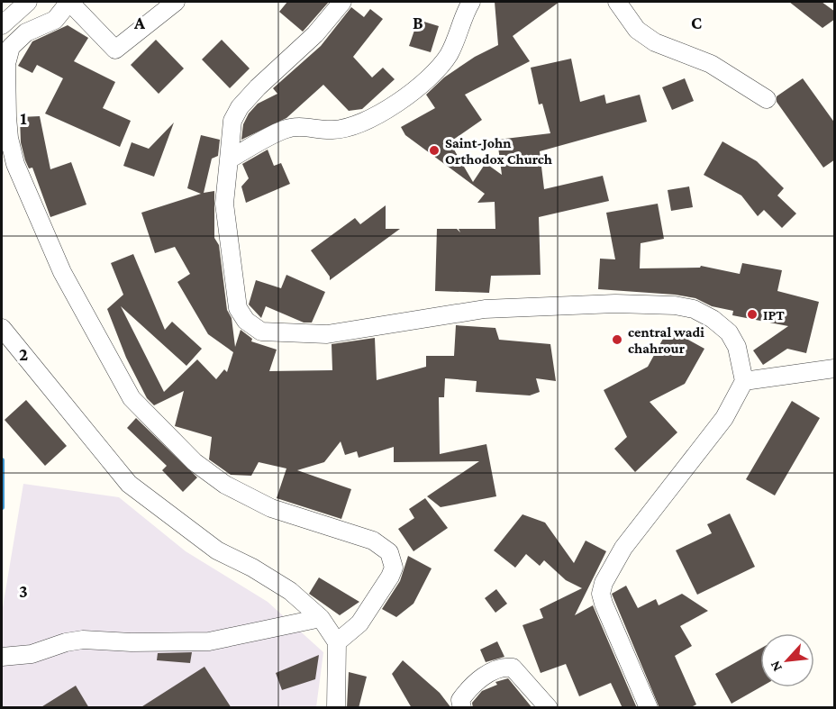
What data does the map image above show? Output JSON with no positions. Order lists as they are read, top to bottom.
{
  "places": ["Saint-John Orthodox Church", "IPT", "central wadi chahrour"],
  "north": "bottom left",
  "grid": {
    "columns": ["A", "B", "C"],
    "rows": ["1", "2", "3"]
  }
}
